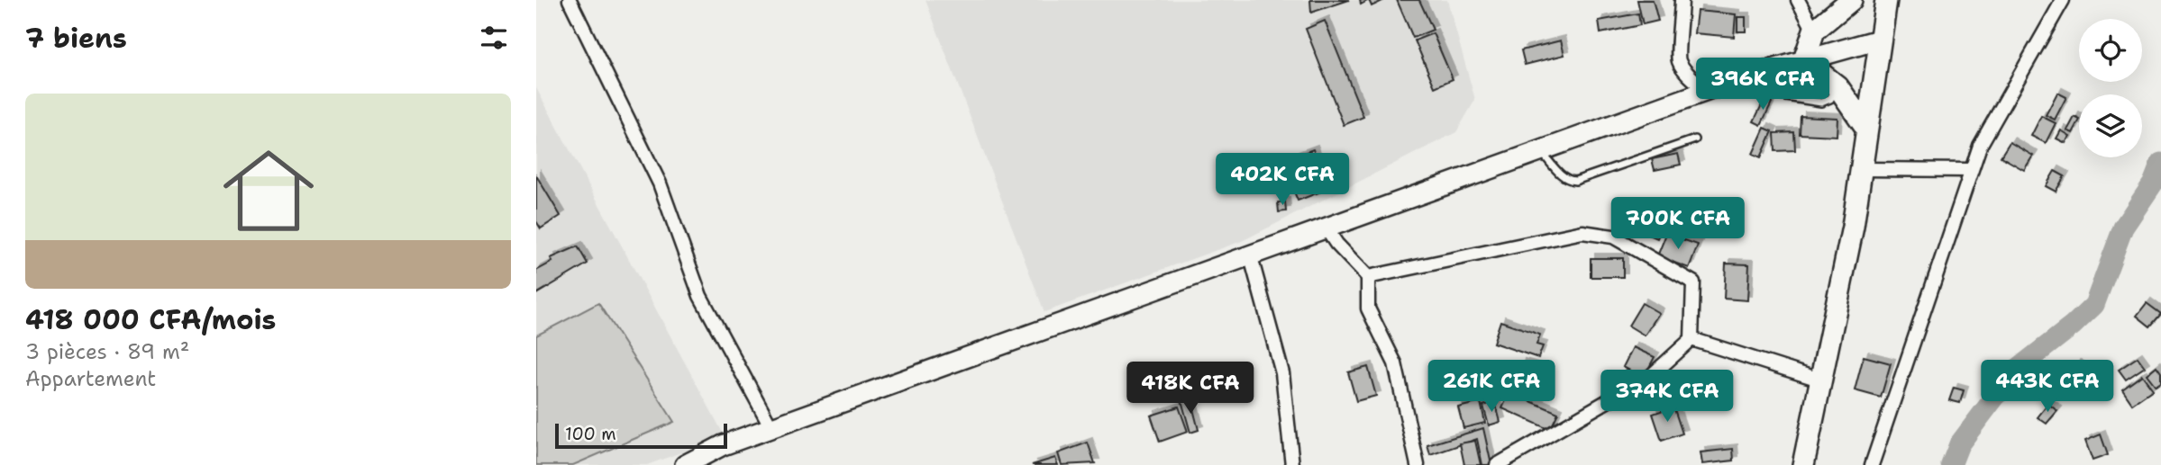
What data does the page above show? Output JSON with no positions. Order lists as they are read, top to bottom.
{
  "scale_bar": "100 m",
  "page": {
    "heading": "7 biens",
    "price": [
      "396K CFA",
      "402K CFA",
      "700K CFA",
      "261K CFA",
      "443K CFA",
      "418K CFA",
      "374K CFA"
    ],
    "list": [
      {
        "name": "418 000 CFA/mois",
        "note": "3 pièces · 89 m² · Appartement"
      }
    ],
    "scale": "100 m"
  }
}
